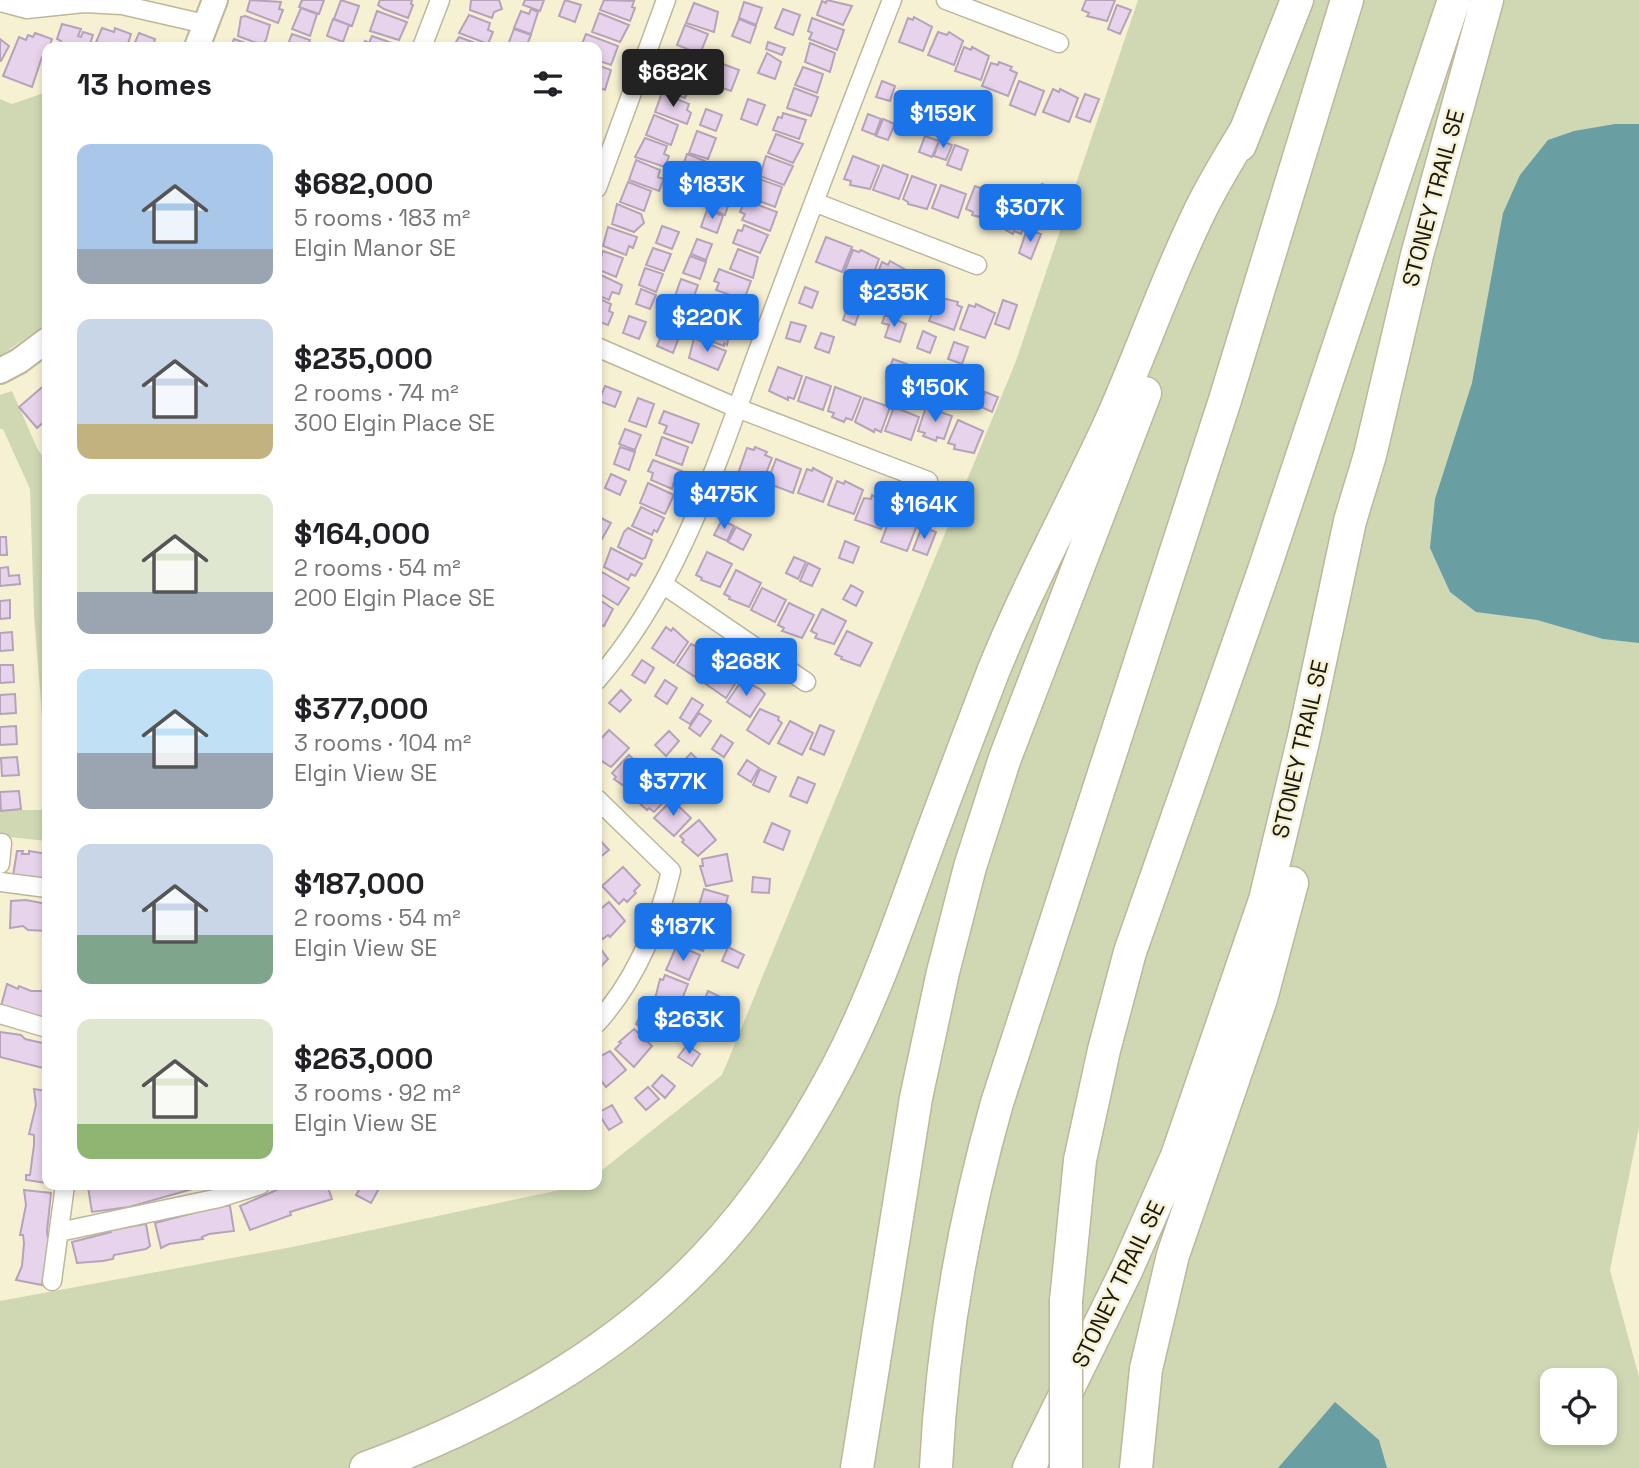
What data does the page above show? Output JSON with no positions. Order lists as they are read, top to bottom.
{
  "streets": {
    "highway": ["STONEY TRAIL SE"]
  },
  "page": {
    "heading": "13 homes",
    "price": [
      "$682K",
      "$159K",
      "$183K",
      "$307K",
      "$235K",
      "$220K",
      "$150K",
      "$475K",
      "$164K",
      "$268K",
      "$377K",
      "$187K",
      "$263K"
    ],
    "list": [
      {
        "name": "$682,000",
        "note": "5 rooms · 183 m² · Elgin Manor SE"
      },
      {
        "name": "$235,000",
        "note": "2 rooms · 74 m² · 300 Elgin Place SE"
      },
      {
        "name": "$164,000",
        "note": "2 rooms · 54 m² · 200 Elgin Place SE"
      },
      {
        "name": "$377,000",
        "note": "3 rooms · 104 m² · Elgin View SE"
      },
      {
        "name": "$187,000",
        "note": "2 rooms · 54 m² · Elgin View SE"
      },
      {
        "name": "$263,000",
        "note": "3 rooms · 92 m² · Elgin View SE"
      }
    ]
  }
}
